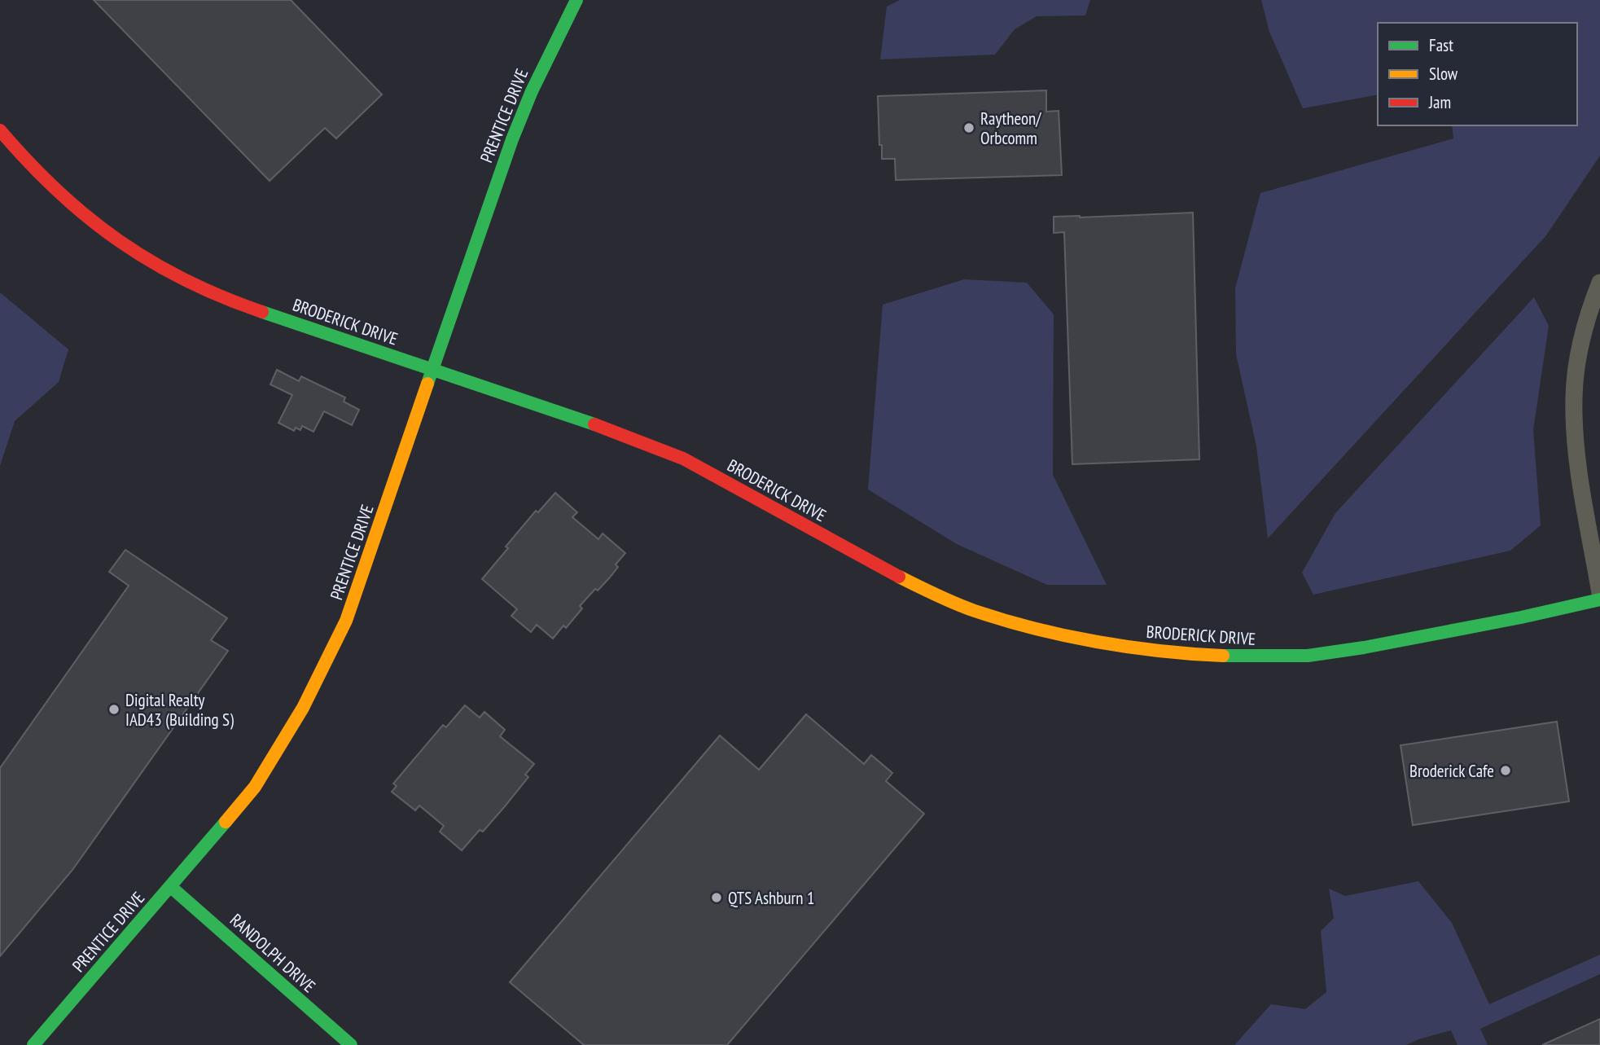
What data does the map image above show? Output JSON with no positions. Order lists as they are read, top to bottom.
{
  "streets": {
    "street": ["PRENTICE DRIVE", "BRODERICK DRIVE", "RANDOLPH DRIVE"]
  },
  "crossings": [
    ["PRENTICE DRIVE", "BRODERICK DRIVE"],
    ["PRENTICE DRIVE", "RANDOLPH DRIVE"]
  ],
  "places": [
    "Raytheon/ Orbcomm",
    "Digital Realty IAD43 (Building S)",
    "Broderick Cafe",
    "QTS Ashburn 1"
  ],
  "legend": ["Fast", "Slow", "Jam"]
}
